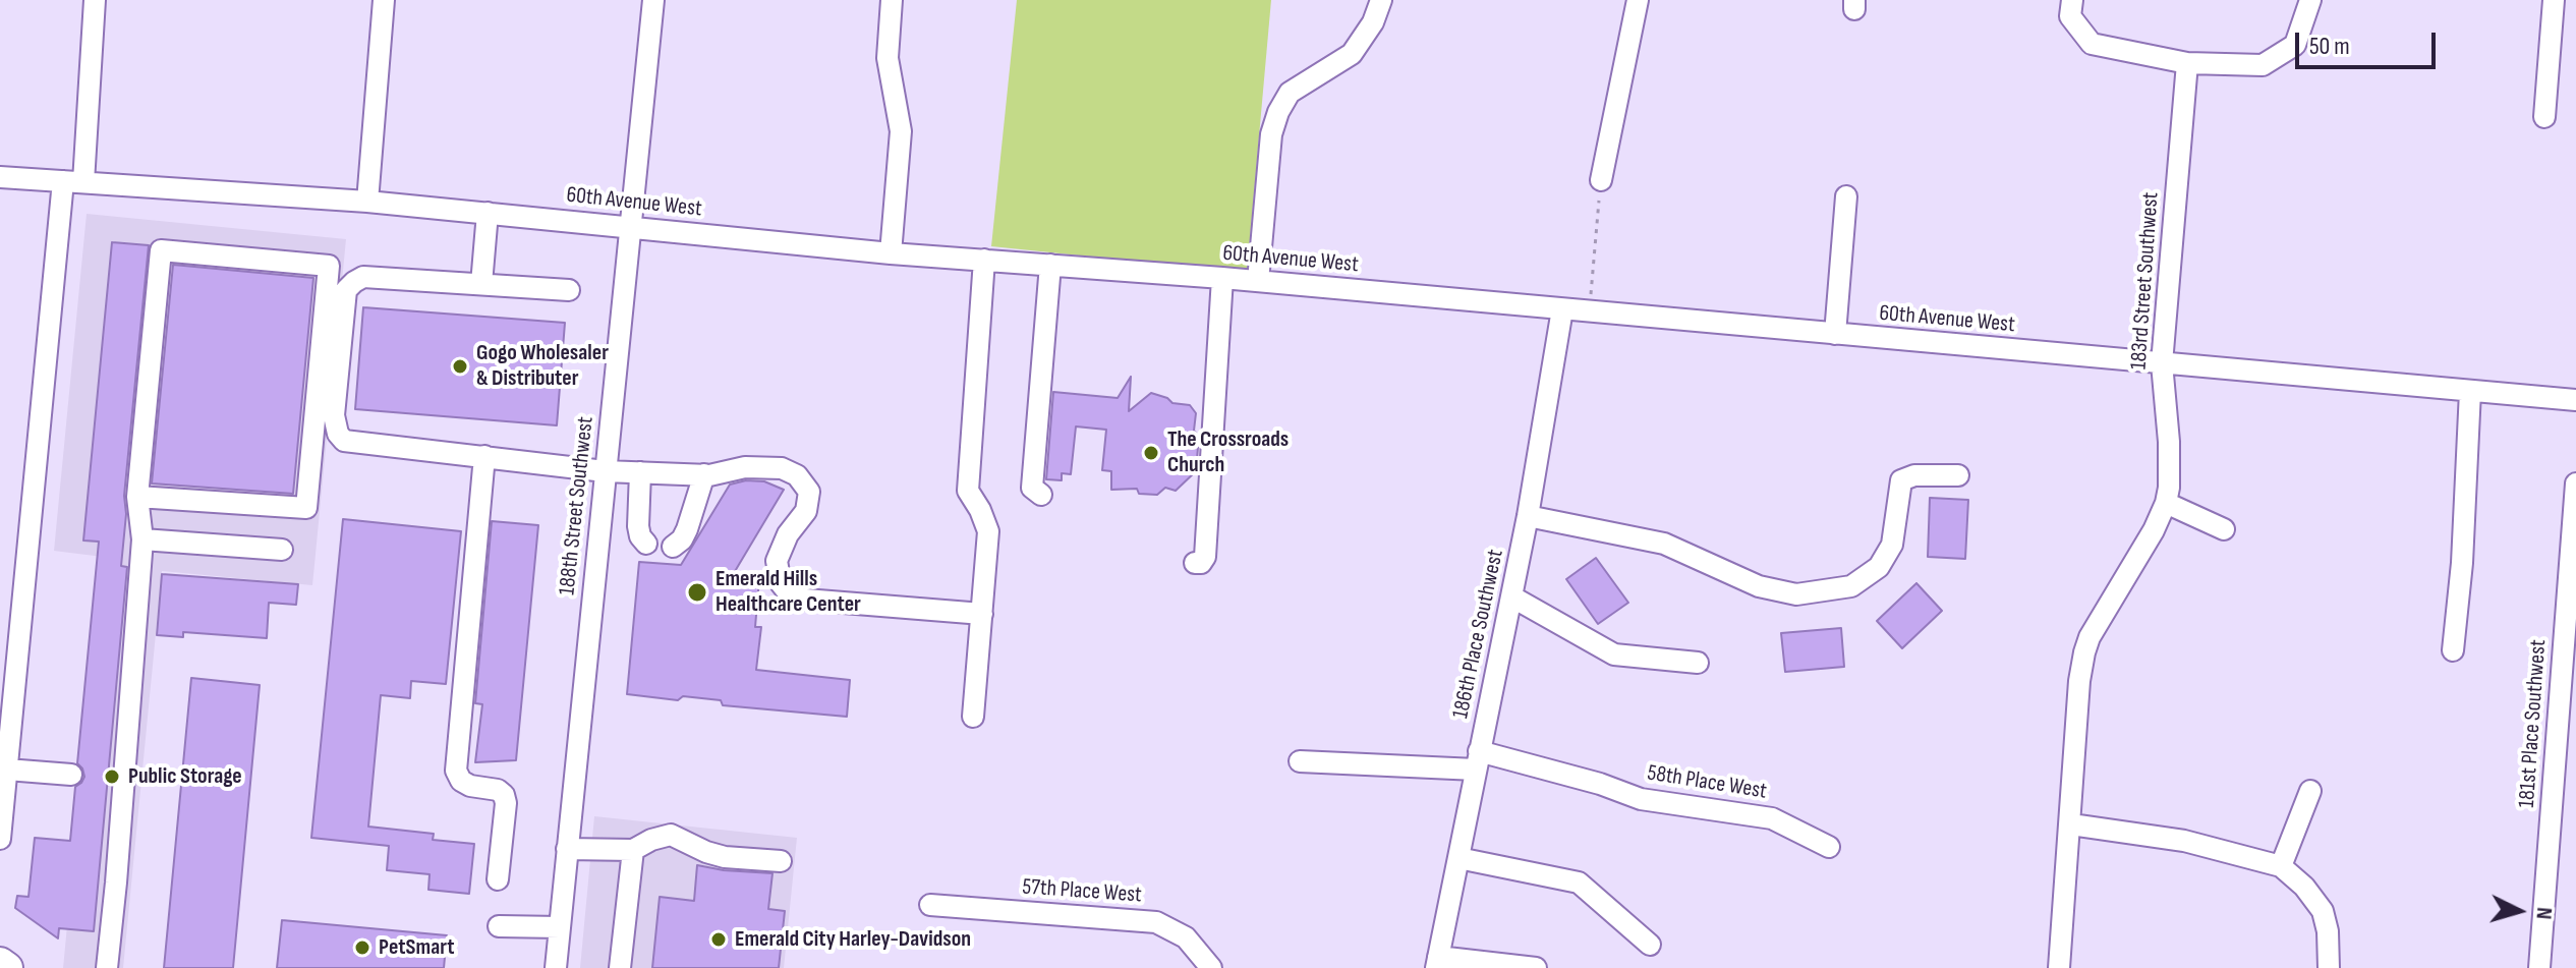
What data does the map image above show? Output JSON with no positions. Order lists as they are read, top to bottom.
{
  "streets": {
    "street": [
      "60th Avenue West",
      "183rd Street Southwest",
      "188th Street Southwest",
      "186th Place Southwest",
      "181st Place Southwest",
      "58th Place West",
      "57th Place West"
    ]
  },
  "crossings": [
    ["60th Avenue West", "183rd Street Southwest"],
    ["60th Avenue West", "188th Street Southwest"],
    ["60th Avenue West", "186th Place Southwest"],
    ["186th Place Southwest", "58th Place West"]
  ],
  "places": [
    "Gogo Wholesaler & Distributer",
    "The Crossroads Church",
    "Emerald Hills Healthcare Center",
    "Public Storage",
    "Emerald City Harley-Davidson",
    "PetSmart"
  ],
  "scale_bar": "50 m",
  "north": "right"
}
